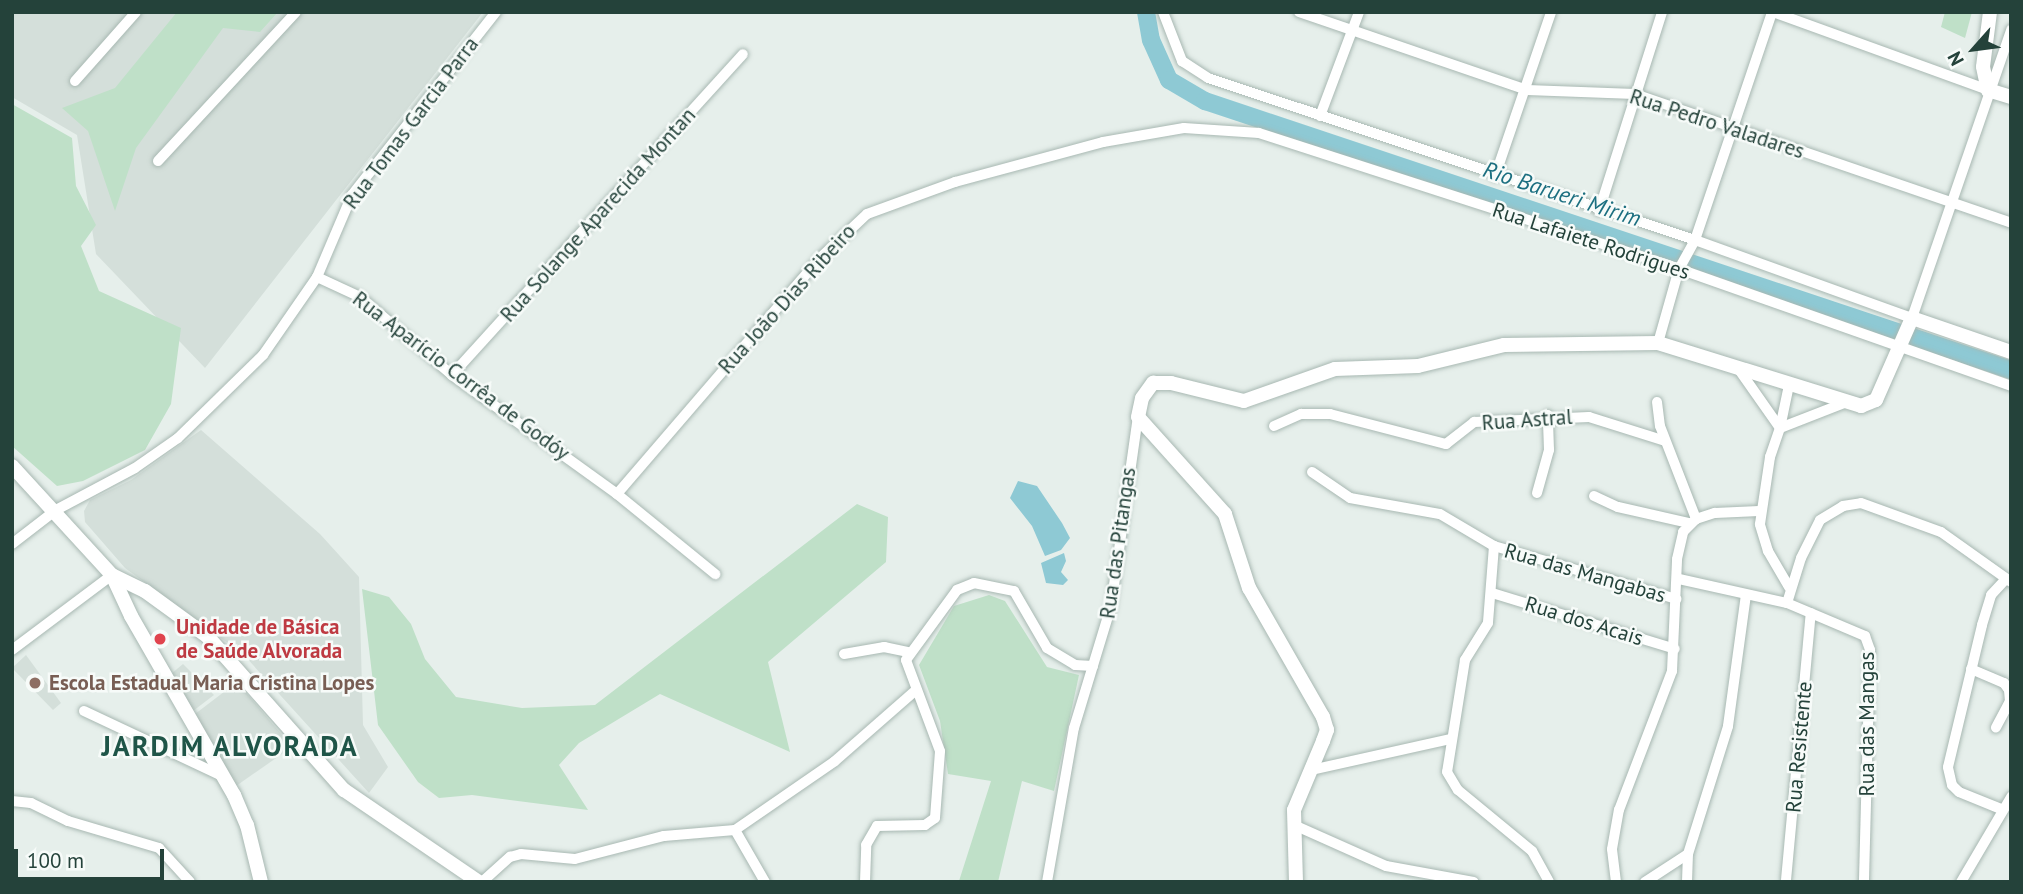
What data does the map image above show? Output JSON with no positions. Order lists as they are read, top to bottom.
{
  "streets": {
    "street": [
      "Rua Tomas Garcia Parra",
      "Rua Pedro Valadares",
      "Rua Solange Aparecida Montan",
      "Rua Lafaiete Rodrigues",
      "Rua João Dias Ribeiro",
      "Rua Aparício Corrêa de Godóy",
      "Rua Astral",
      "Rua das Pitangas",
      "Rua das Mangabas",
      "Rua dos Acais",
      "Rua das Mangas",
      "Rua Resistente"
    ]
  },
  "crossings": [
    ["Rua Tomas Garcia Parra", "Rua Aparício Corrêa de Godóy"],
    ["Rua Solange Aparecida Montan", "Rua Aparício Corrêa de Godóy"],
    ["Rua Lafaiete Rodrigues", "Rua João Dias Ribeiro"],
    ["Rua João Dias Ribeiro", "Rua Aparício Corrêa de Godóy"],
    ["Rua das Mangabas", "Rua dos Acais"],
    ["Rua das Mangas", "Rua Resistente"]
  ],
  "districts": ["JARDIM ALVORADA"],
  "water": ["Rio Barueri Mirim"],
  "places": ["Unidade de Básica de Saúde Alvorada", "Escola Estadual Maria Cristina Lopes"],
  "scale_bar": "100 m",
  "north": "bottom left"
}
